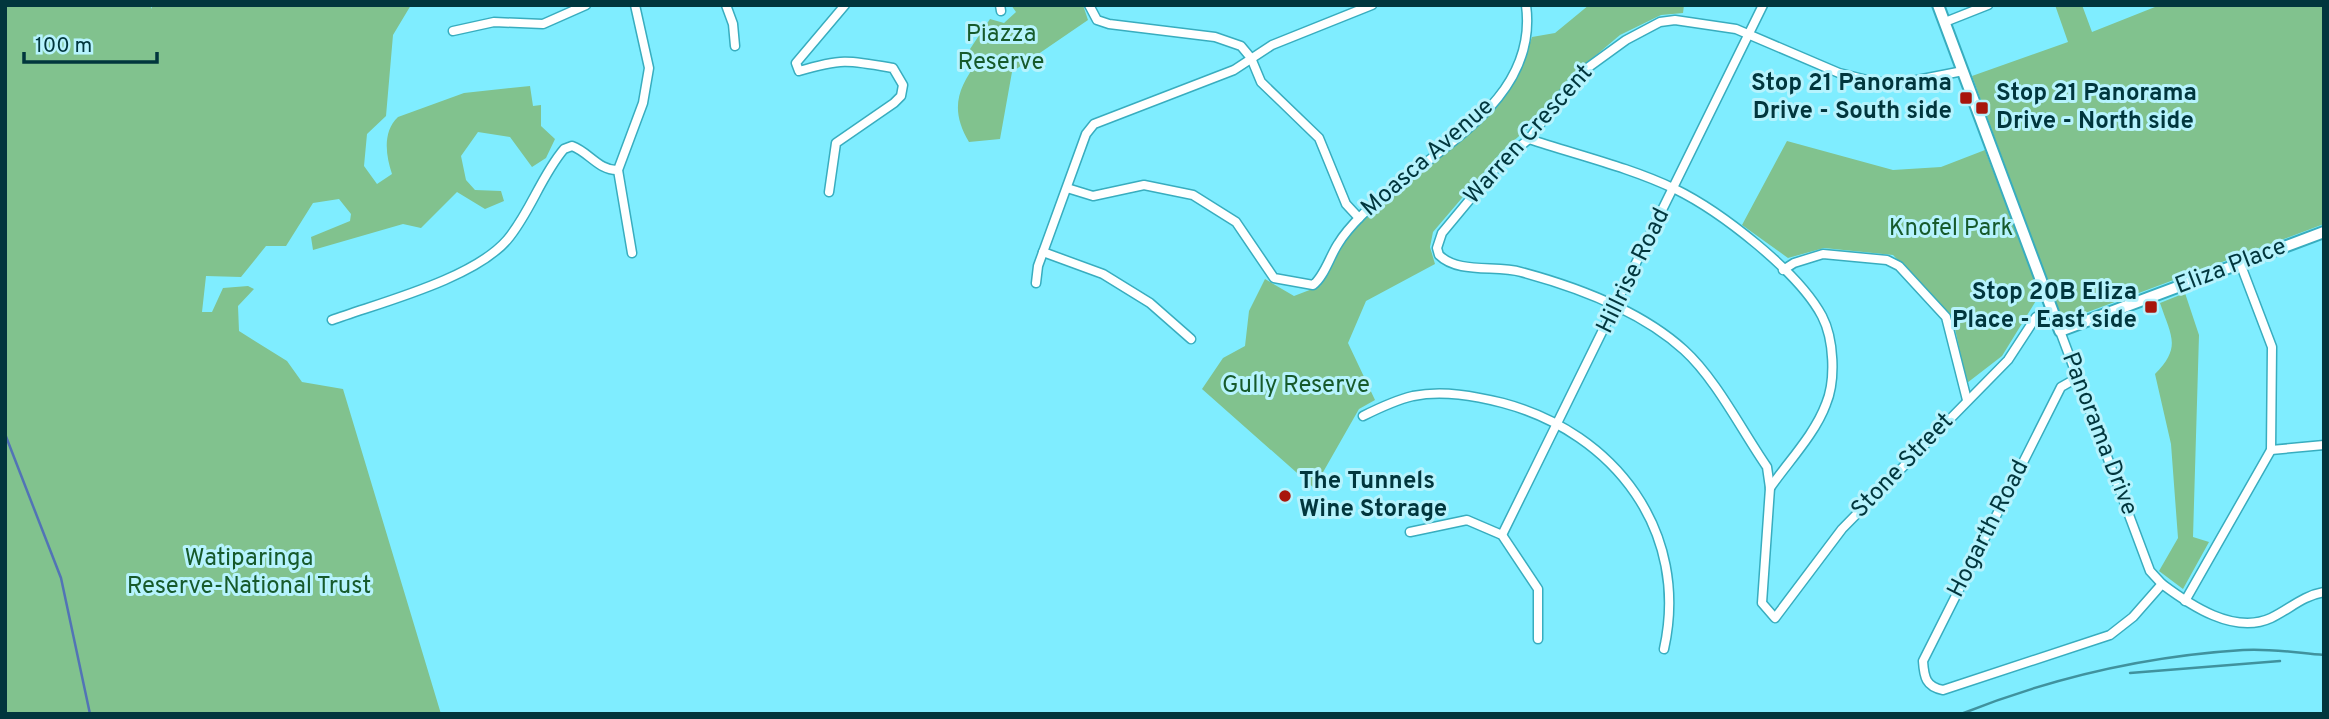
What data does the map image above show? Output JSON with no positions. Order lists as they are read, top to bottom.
{
  "streets": {
    "street": [
      "Warren Crescent",
      "Moasca Avenue",
      "Eliza Place",
      "Hillrise Road",
      "Panorama Drive",
      "Stone Street",
      "Hogarth Road"
    ]
  },
  "crossings": [
    ["Warren Crescent", "Hillrise Road"],
    ["Warren Crescent", "Panorama Drive"],
    ["Eliza Place", "Panorama Drive"],
    ["Panorama Drive", "Stone Street"],
    ["Panorama Drive", "Hogarth Road"]
  ],
  "parks": [
    "Piazza Reserve",
    "Knofel Park",
    "Gully Reserve",
    "Watiparinga Reserve-National Trust"
  ],
  "places": {
    "transit": ["Stop 21 Panorama Drive - South side", "Stop 21 Panorama Drive - North side", "Stop 20B Eliza Place - East side"],
    "other": ["The Tunnels Wine Storage"]
  },
  "scale_bar": "100 m"
}
